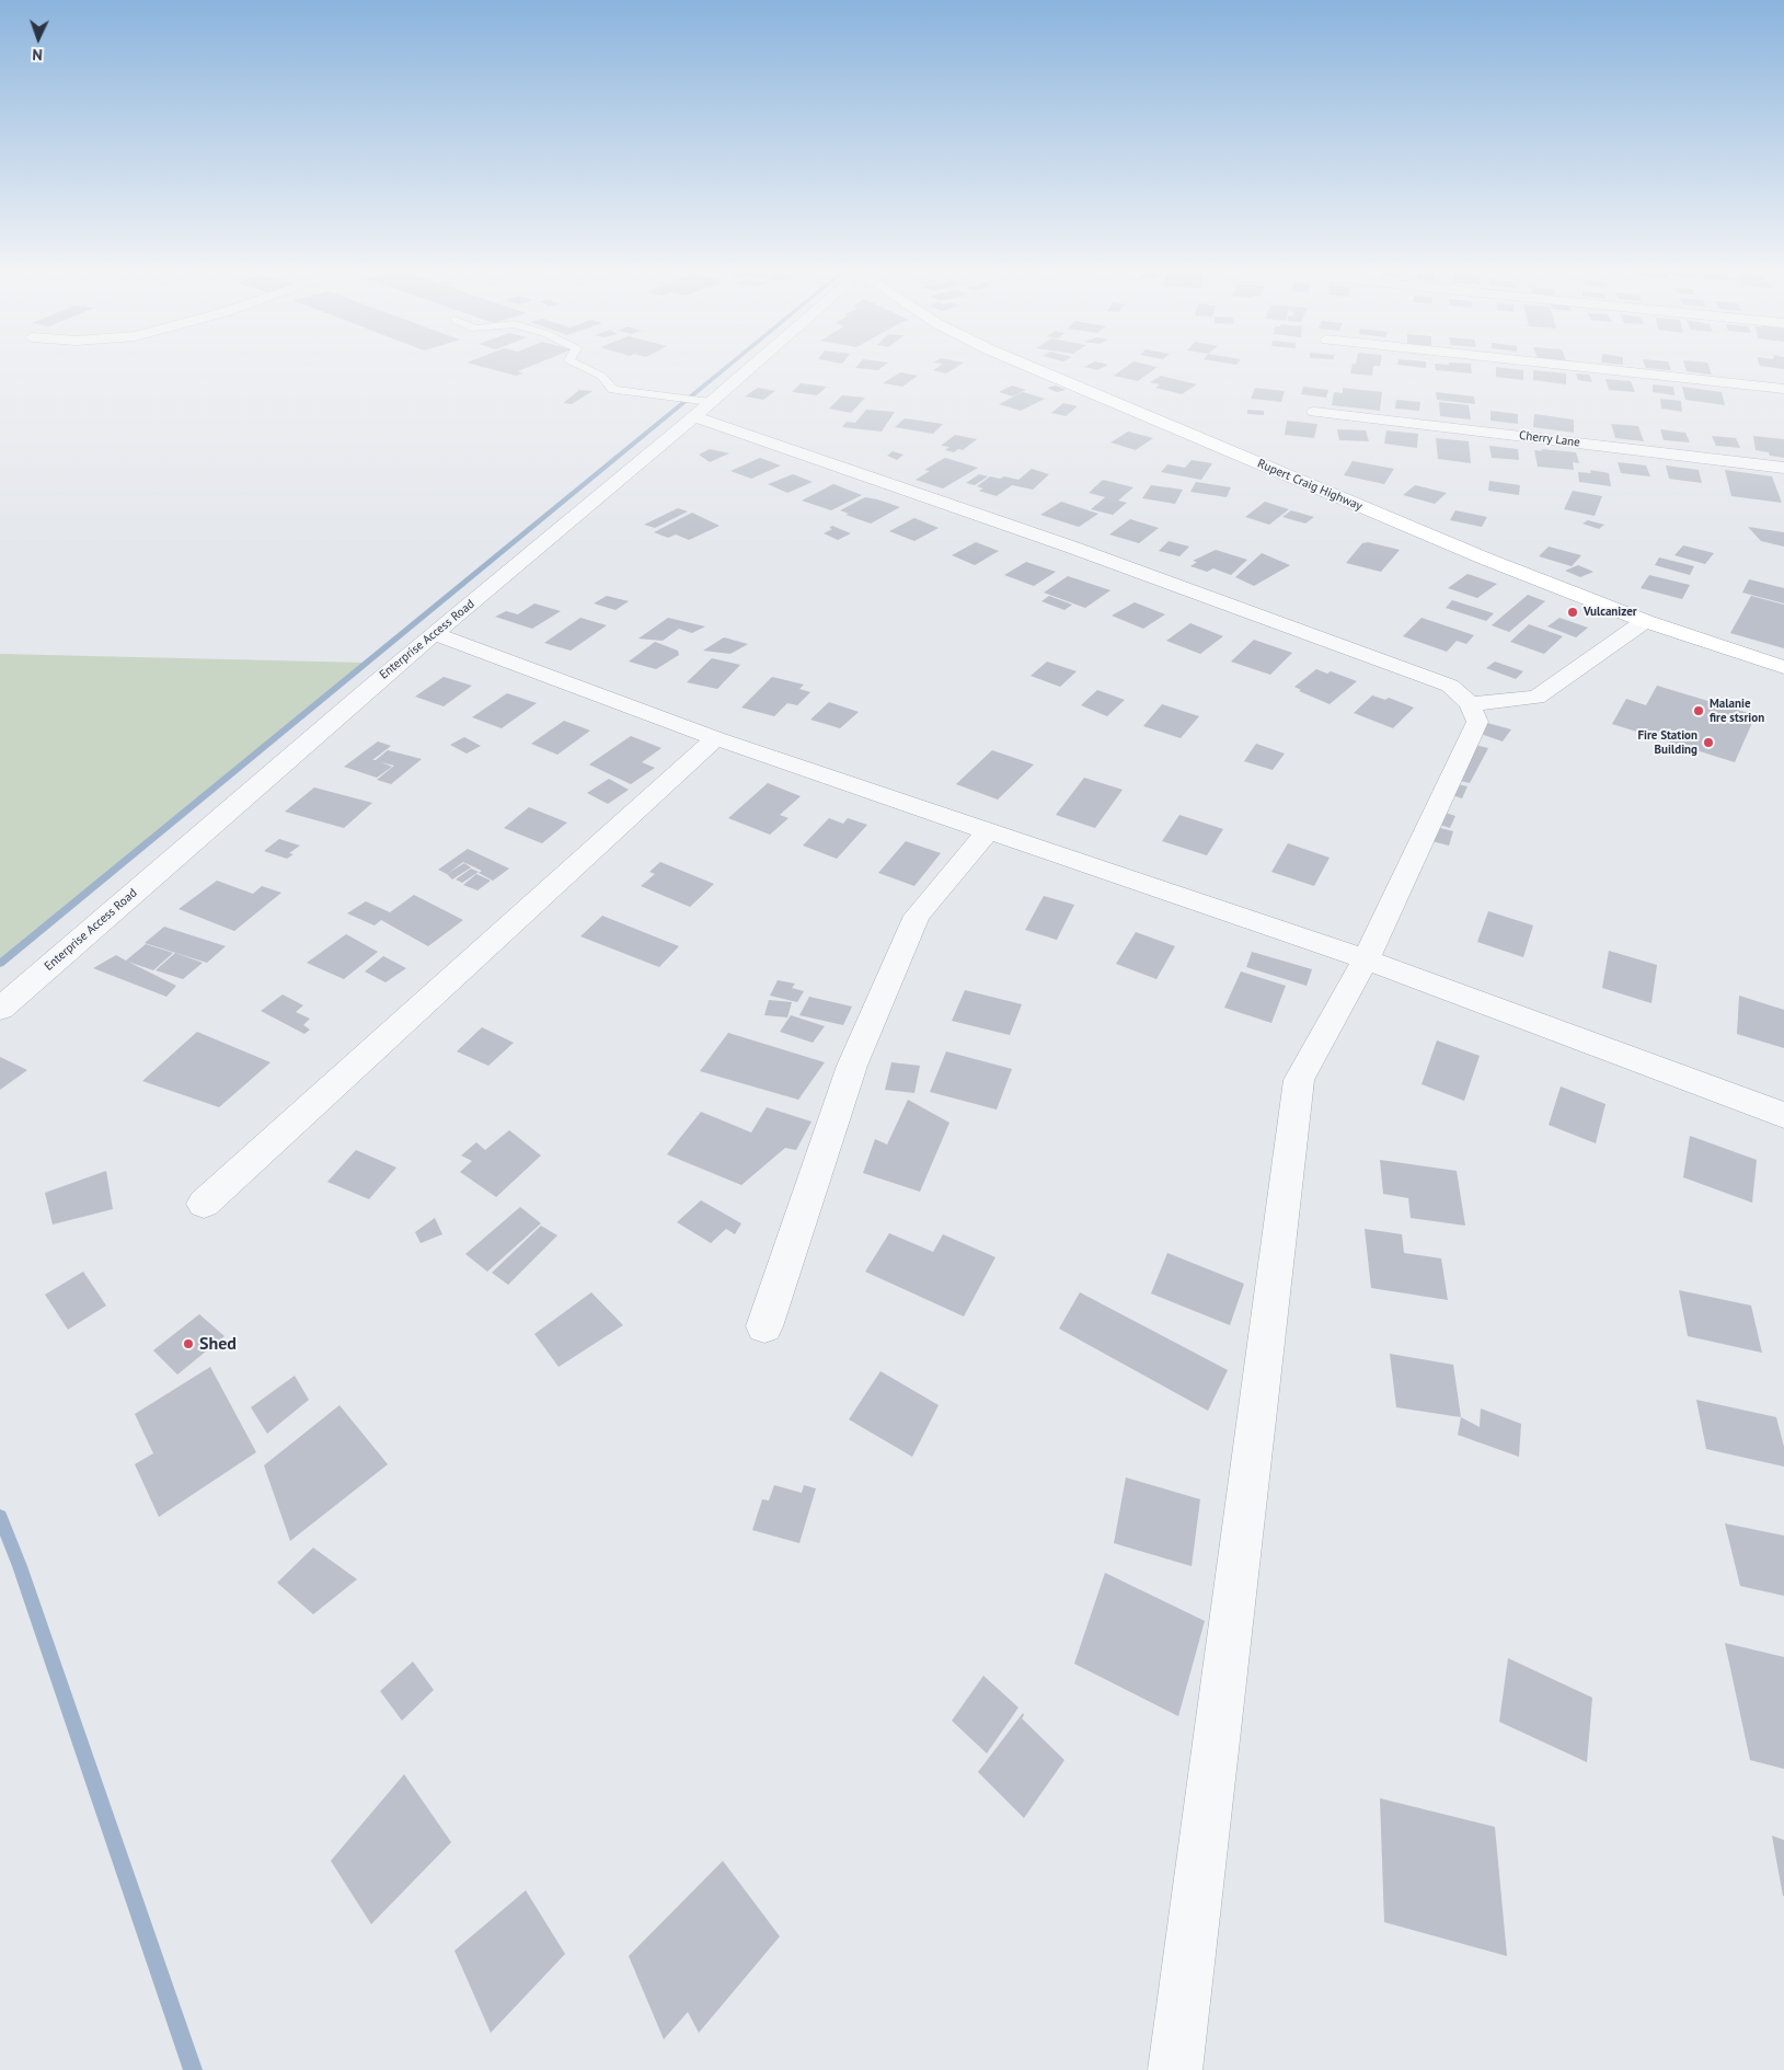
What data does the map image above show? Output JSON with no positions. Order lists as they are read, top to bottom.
{
  "streets": {
    "main road": ["Rupert Craig Highway"],
    "street": ["Cherry Lane", "Enterprise Access Road"]
  },
  "places": [
    "Vulcanizer",
    "Malanie fire stsrion",
    "Fire Station Building",
    "Shed"
  ],
  "north": "bottom"
}
